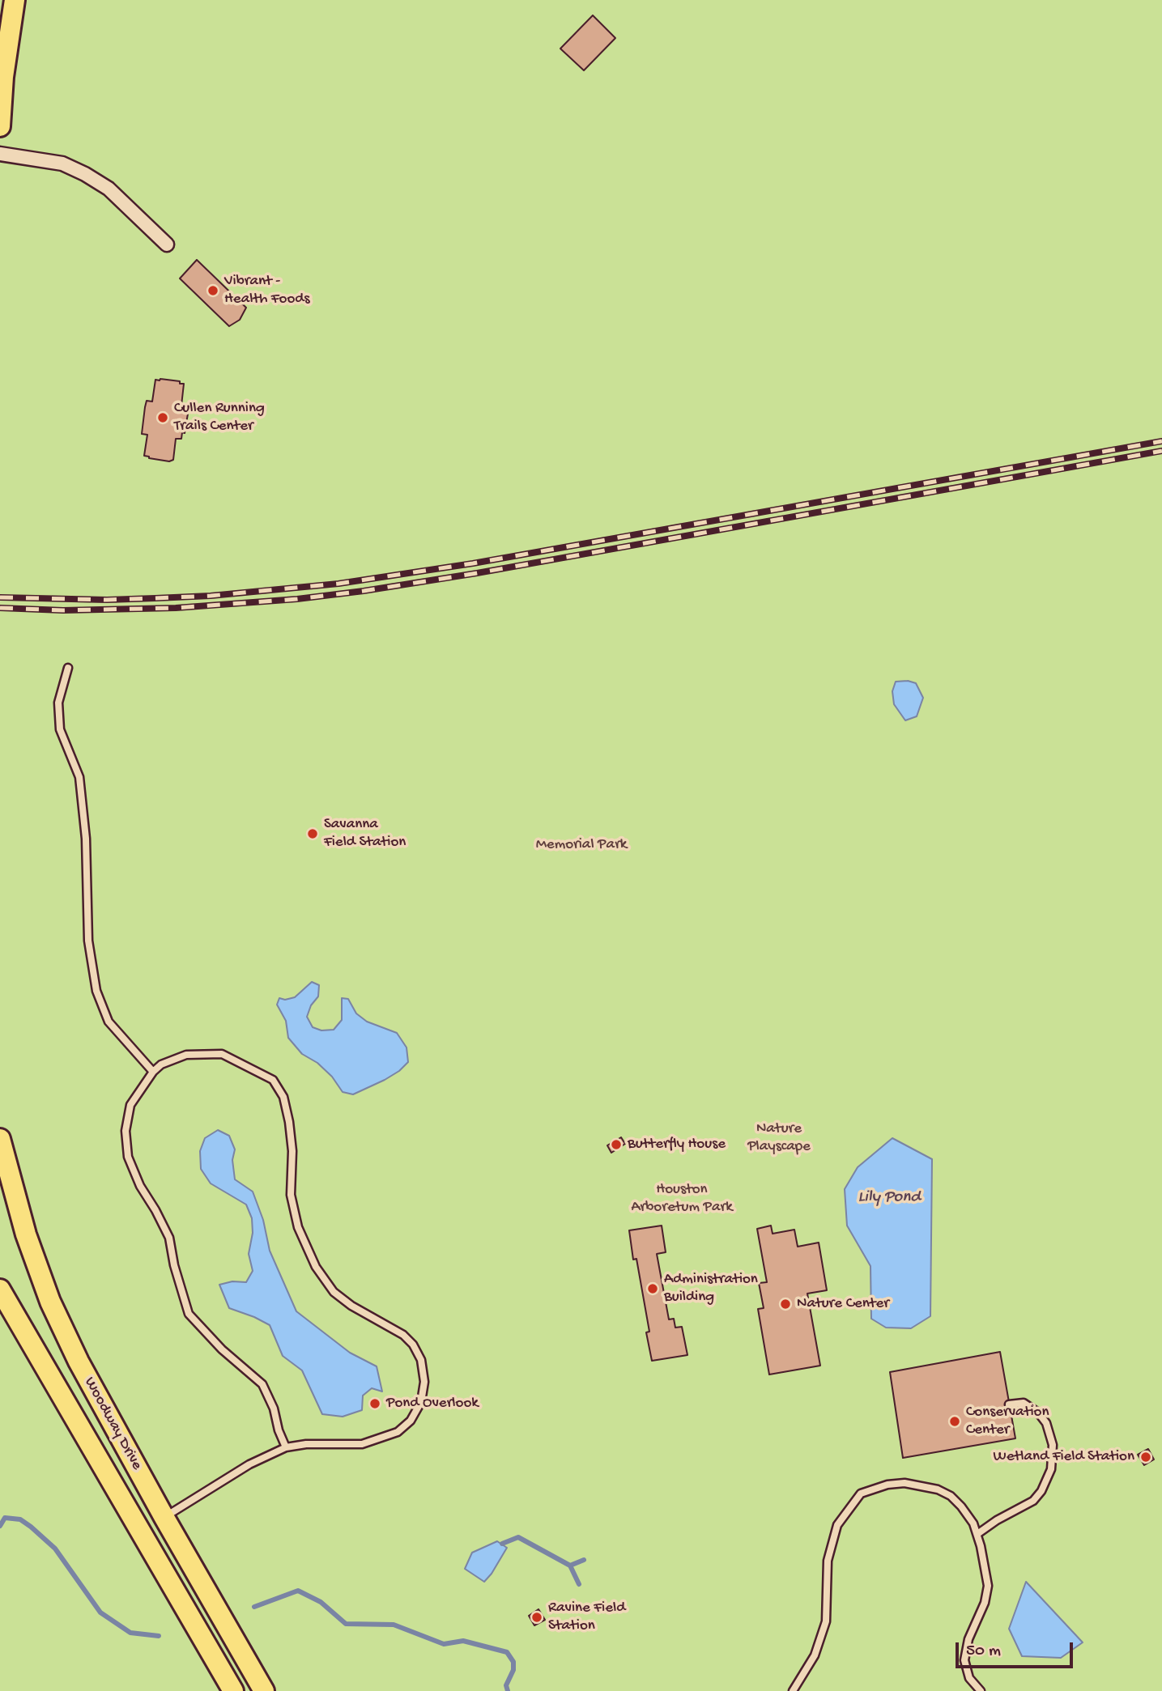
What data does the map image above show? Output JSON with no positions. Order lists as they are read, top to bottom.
{
  "streets": {
    "main road": ["Woodway Drive"]
  },
  "water": ["Lily Pond"],
  "parks": ["Memorial Park", "Nature Playscape", "Houston Arboretum Park"],
  "places": [
    "Vibrant - Health Foods",
    "Cullen Running Trails Center",
    "Savanna Field Station",
    "Butterfly House",
    "Administration Building",
    "Nature Center",
    "Pond Overlook",
    "Conservation Center",
    "Wetland Field Station",
    "Ravine Field Station"
  ],
  "scale_bar": "50 m"
}
